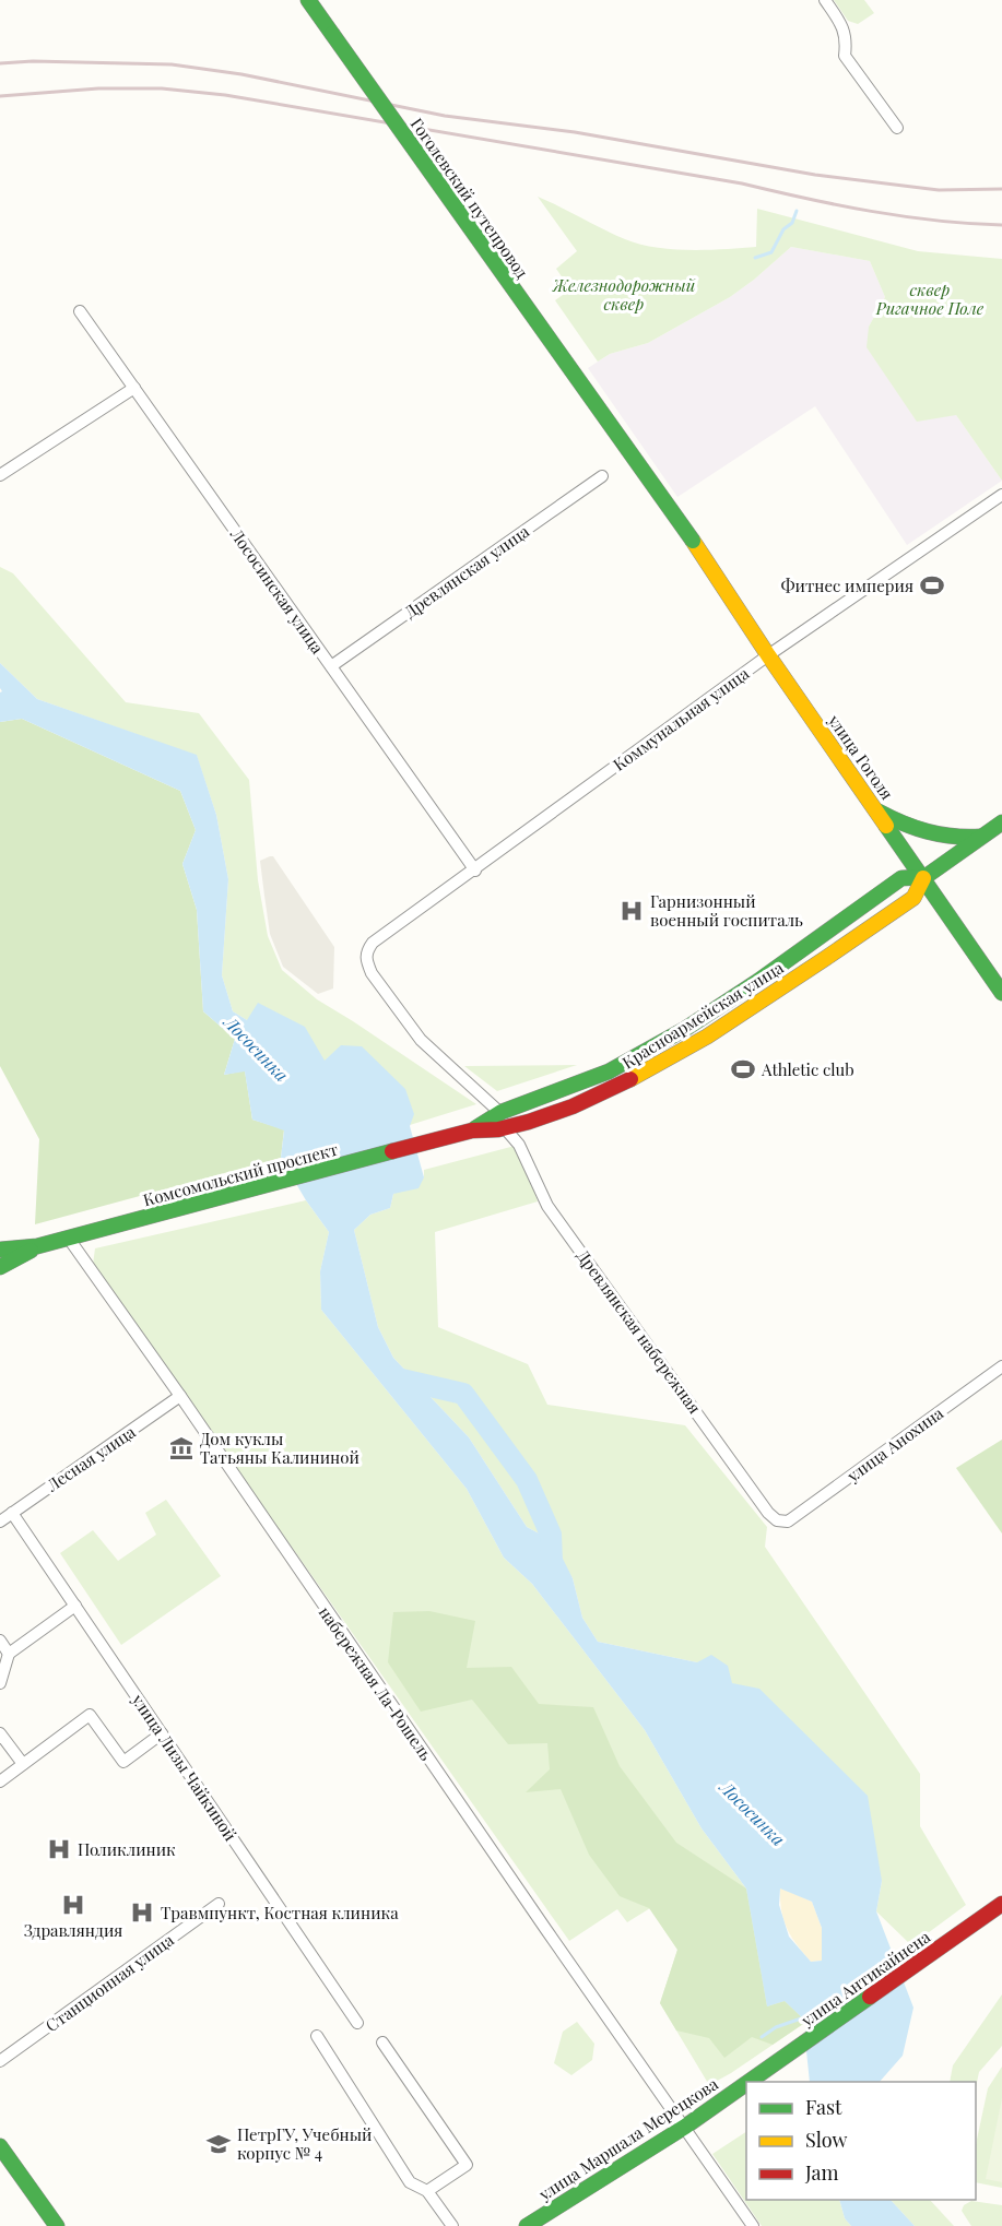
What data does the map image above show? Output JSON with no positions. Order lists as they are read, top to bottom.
{
  "streets": {
    "main road": [
      "Гоголевский путепровод",
      "улица Гоголя",
      "Красноармейская улица",
      "Комсомольский проспект",
      "улица Антикайнена",
      "улица Маршала Мерецкова"
    ],
    "street": [
      "Древлянская улица",
      "Лососинская улица",
      "Коммунальная улица",
      "Древлянская набережная",
      "улица Анохина",
      "Лесная улица",
      "набережная Ла-Рошель",
      "улица Лизы Чайкиной",
      "Станционная улица"
    ]
  },
  "crossings": [
    ["Гоголевский путепровод", "улица Гоголя"],
    ["Древлянская улица", "Лососинская улица"],
    ["Лососинская улица", "Коммунальная улица"],
    ["Коммунальная улица", "улица Гоголя"],
    ["Коммунальная улица", "Красноармейская улица"],
    ["улица Гоголя", "Красноармейская улица"],
    ["Красноармейская улица", "Комсомольский проспект"],
    ["Красноармейская улица", "Древлянская набережная"],
    ["Комсомольский проспект", "набережная Ла-Рошель"],
    ["Древлянская набережная", "улица Анохина"],
    ["Лесная улица", "набережная Ла-Рошель"],
    ["Лесная улица", "улица Лизы Чайкиной"],
    ["набережная Ла-Рошель", "улица Маршала Мерецкова"]
  ],
  "water": ["Лососинка"],
  "parks": ["Железнодорожный сквер", "сквер Ригачное Поле"],
  "places": {
    "sports": ["Фитнес империя", "Athletic club"],
    "hospital": [
      "Гарнизонный военный госпиталь",
      "Поликлиник",
      "Здравляндия",
      "Травмпункт, Костная клиника"
    ],
    "museum": ["Дом куклы Татьяны Калининой"],
    "school or university": ["ПетрГУ, Учебный корпус № 4"]
  },
  "legend": ["Fast", "Slow", "Jam"]
}
